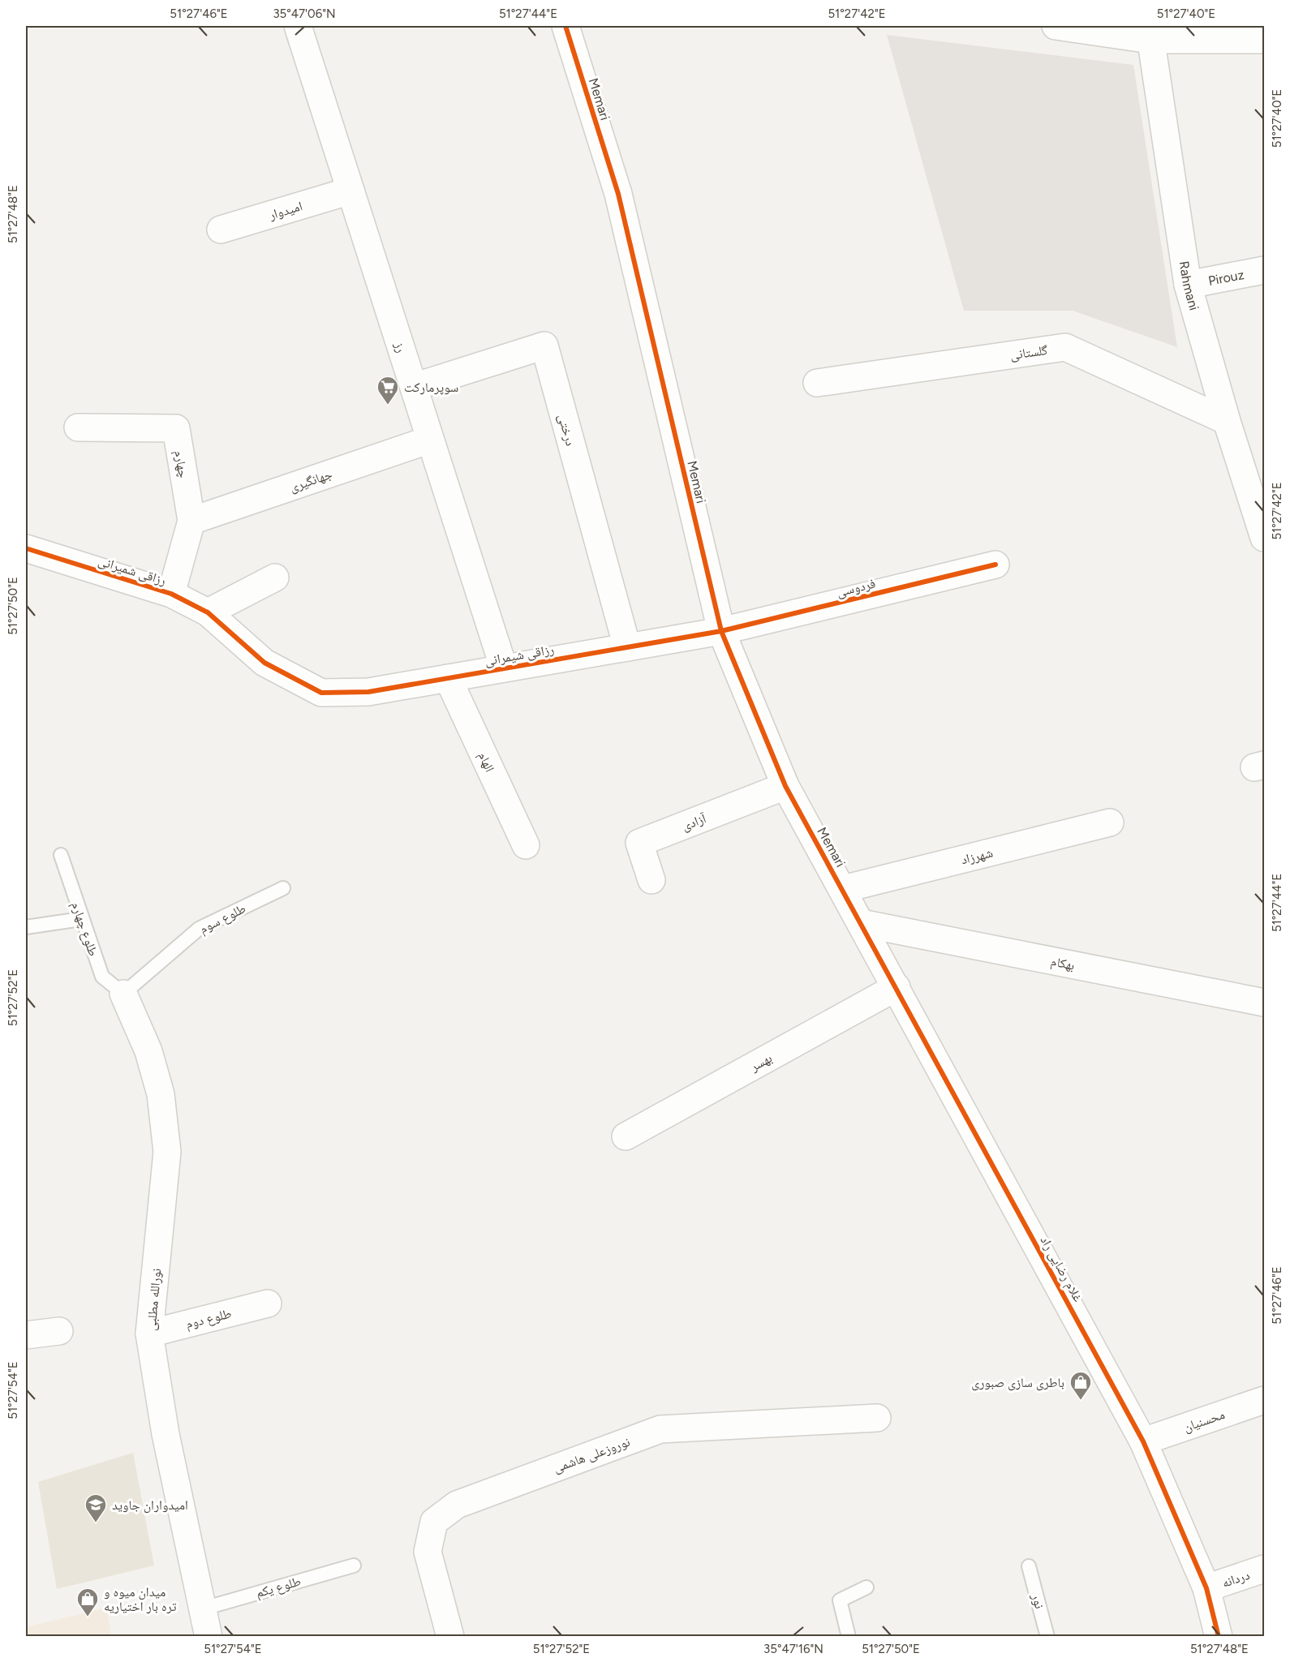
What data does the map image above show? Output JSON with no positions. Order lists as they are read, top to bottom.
{
  "streets": {
    "street": [
      "Memari",
      "امیدوار",
      "Pirouz",
      "Rahmani",
      "رز",
      "گلستانی",
      "درختی",
      "چهارم",
      "جهانگیری",
      "رزاقی شمیرانی",
      "فردوسی",
      "رزاقی شیمرانی",
      "الهام",
      "آزادی",
      "شهرزاد",
      "بهکام",
      "بهسر",
      "غلام رضایی راد",
      "نورالله مطلبی",
      "طلوع دوم",
      "محسنیان",
      "نوروزعلی هاشمی",
      "دردانه"
    ],
    "lane": [
      "طلوع سوم",
      "طلوع چهارم",
      "طلوع یکم",
      "نور"
    ]
  },
  "crossings": [
    ["Memari", "فردوسی"],
    ["Memari", "رزاقی شیمرانی"],
    ["Memari", "آزادی"],
    ["Memari", "شهرزاد"],
    ["Memari", "بهکام"],
    ["Memari", "غلام رضایی راد"],
    ["امیدوار", "رز"],
    ["Pirouz", "Rahmani"],
    ["Rahmani", "گلستانی"],
    ["رز", "درختی"],
    ["رز", "جهانگیری"],
    ["رز", "رزاقی شیمرانی"],
    ["درختی", "رزاقی شیمرانی"],
    ["چهارم", "جهانگیری"],
    ["چهارم", "رزاقی شمیرانی"],
    ["رزاقی شمیرانی", "رزاقی شیمرانی"],
    ["فردوسی", "رزاقی شیمرانی"],
    ["رزاقی شیمرانی", "الهام"],
    ["طلوع سوم", "طلوع چهارم"],
    ["طلوع سوم", "نورالله مطلبی"],
    ["طلوع چهارم", "نورالله مطلبی"],
    ["بهکام", "غلام رضایی راد"],
    ["بهسر", "غلام رضایی راد"],
    ["غلام رضایی راد", "محسنیان"],
    ["غلام رضایی راد", "دردانه"],
    ["نورالله مطلبی", "طلوع دوم"],
    ["نورالله مطلبی", "طلوع یکم"]
  ],
  "places": {
    "supermarket": ["سوپرمارکت"],
    "shop": ["باطری سازی صبوری", "میدان میوه و تره بار اختیاریه"],
    "school or university": ["امیدواران جاوید"]
  },
  "coordinates": [
    "51°27'46\"E",
    "35°47'06\"N",
    "51°27'44\"E",
    "51°27'42\"E",
    "51°27'40\"E",
    "51°27'48\"E",
    "51°27'50\"E",
    "51°27'52\"E",
    "51°27'54\"E",
    "35°47'16\"N"
  ]
}
